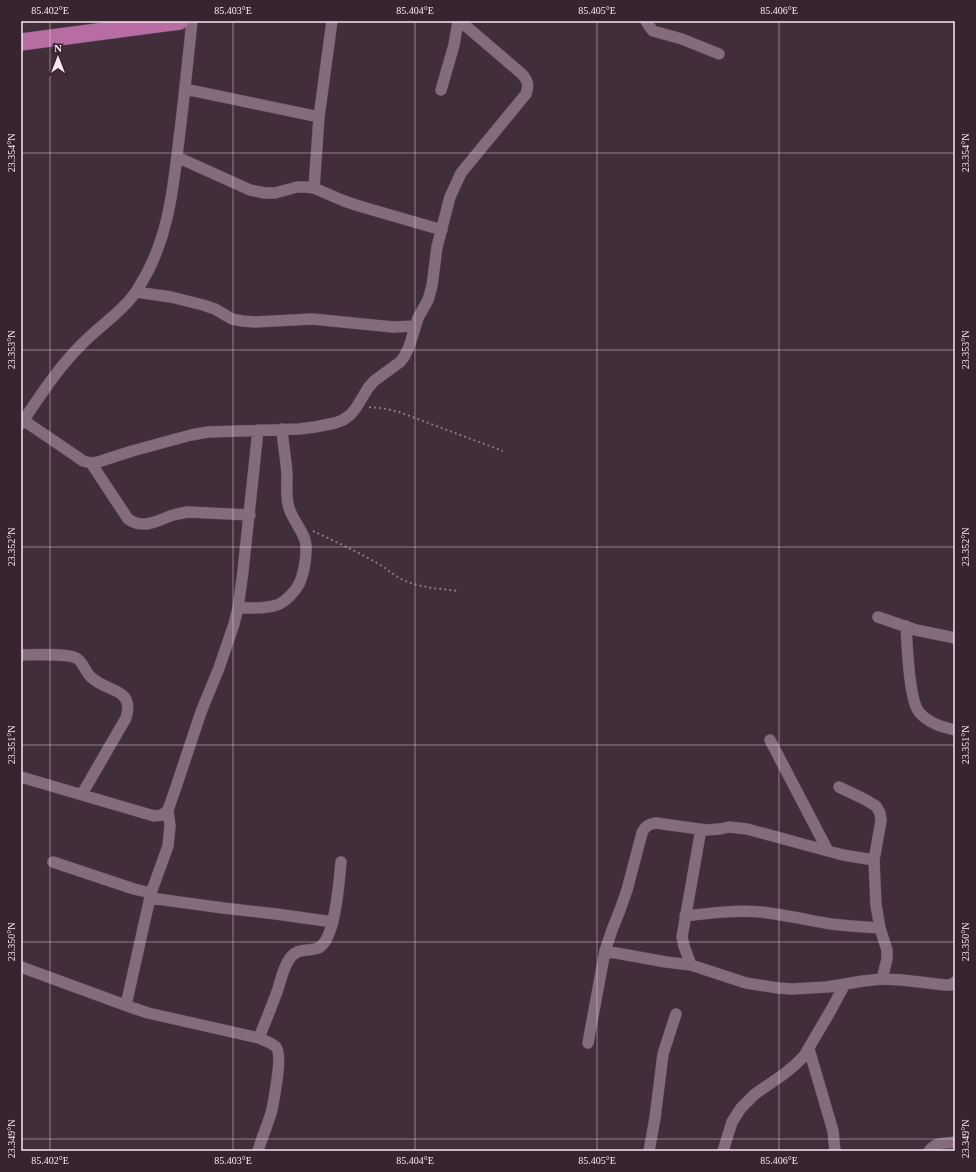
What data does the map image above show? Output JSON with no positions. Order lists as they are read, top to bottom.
{
  "north": "top",
  "coordinates": [
    "85.402°E",
    "85.403°E",
    "85.404°E",
    "85.405°E",
    "85.406°E",
    "23.354°N",
    "23.353°N",
    "23.352°N",
    "23.351°N",
    "23.350°N",
    "23.349°N"
  ]
}
